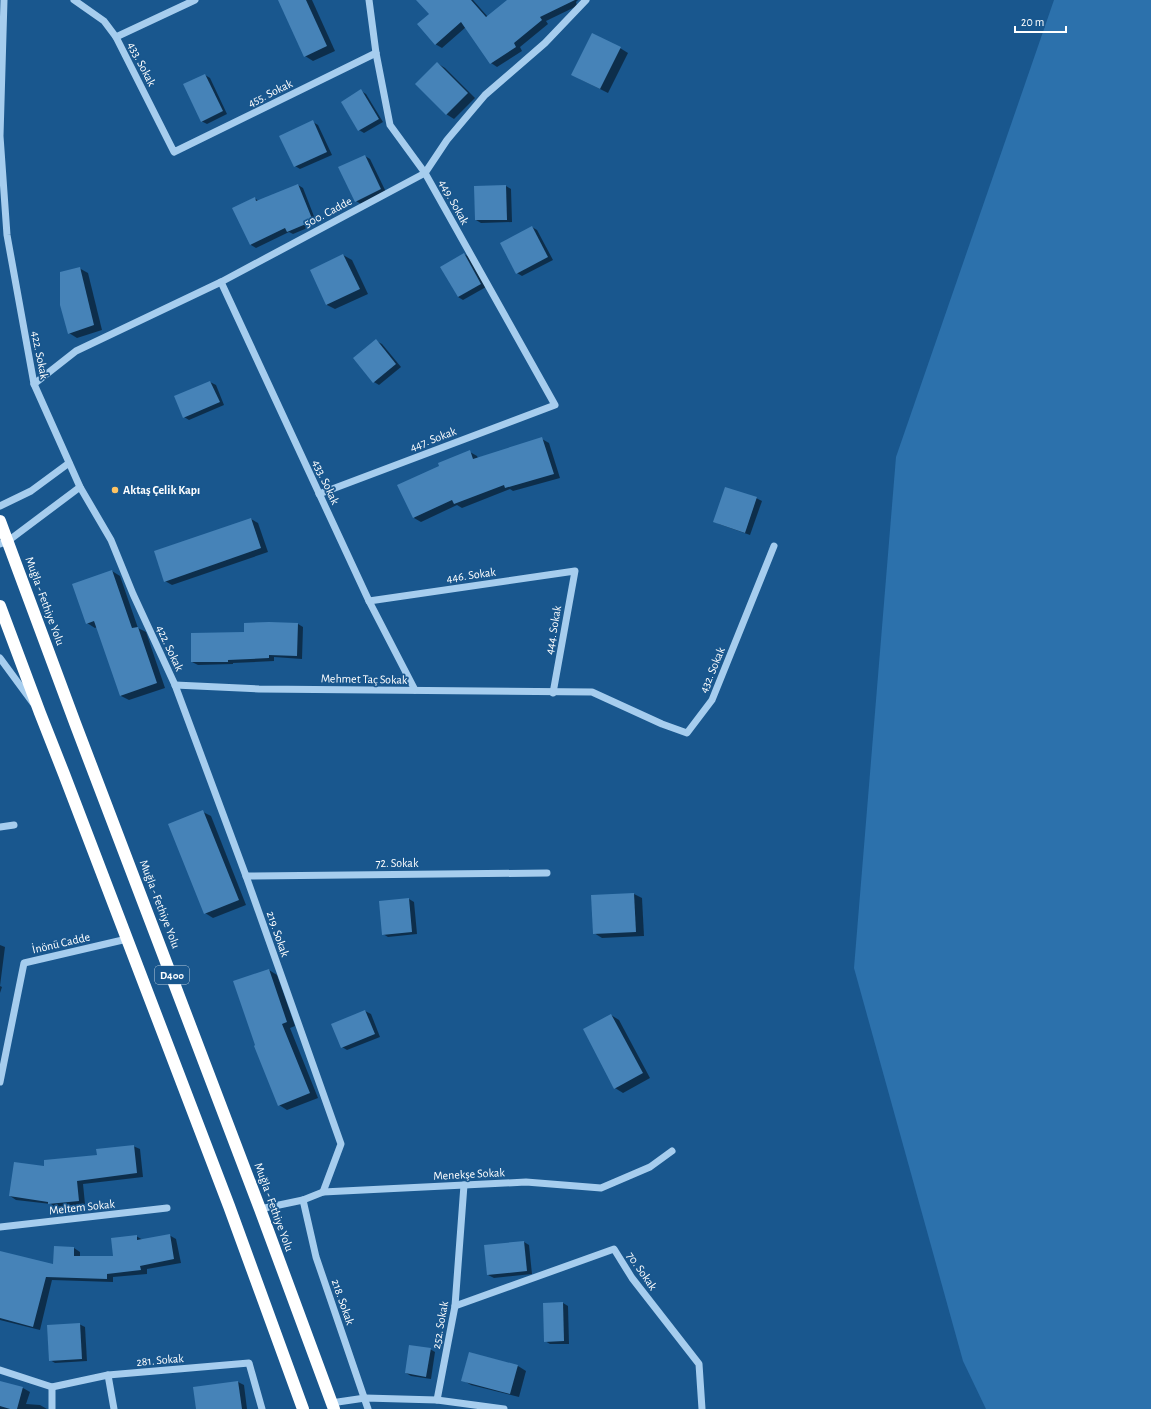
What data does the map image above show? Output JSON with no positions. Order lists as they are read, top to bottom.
{
  "streets": {
    "highway": ["Muğla - Fethiye Yolu", "D400"],
    "street": [
      "433. Sokak",
      "455. Sokak",
      "449. Sokak",
      "500. Cadde",
      "422. Sokak",
      "447. Sokak",
      "446. Sokak",
      "444. Sokak",
      "432. Sokak",
      "Mehmet Taç Sokak",
      "72. Sokak",
      "219. Sokak",
      "İnönü Cadde",
      "Menekşe Sokak",
      "Meltem Sokak",
      "70. Sokak",
      "218. Sokak",
      "252. Sokak",
      "281. Sokak"
    ]
  },
  "crossings": [
    ["433. Sokak", "455. Sokak"],
    ["433. Sokak", "500. Cadde"],
    ["433. Sokak", "447. Sokak"],
    ["433. Sokak", "446. Sokak"],
    ["433. Sokak", "Mehmet Taç Sokak"],
    ["455. Sokak", "449. Sokak"],
    ["449. Sokak", "500. Cadde"],
    ["449. Sokak", "447. Sokak"],
    ["500. Cadde", "422. Sokak"],
    ["422. Sokak", "Mehmet Taç Sokak"],
    ["422. Sokak", "219. Sokak"],
    ["446. Sokak", "444. Sokak"],
    ["Muğla - Fethiye Yolu", "Menekşe Sokak"],
    ["444. Sokak", "432. Sokak"],
    ["444. Sokak", "Mehmet Taç Sokak"],
    ["432. Sokak", "Mehmet Taç Sokak"],
    ["Mehmet Taç Sokak", "219. Sokak"],
    ["72. Sokak", "219. Sokak"],
    ["219. Sokak", "Menekşe Sokak"],
    ["İnönü Cadde", "D400"],
    ["Menekşe Sokak", "218. Sokak"],
    ["Menekşe Sokak", "252. Sokak"],
    ["70. Sokak", "252. Sokak"]
  ],
  "places": ["Aktaş Çelik Kapı"],
  "scale_bar": "20 m"
}
